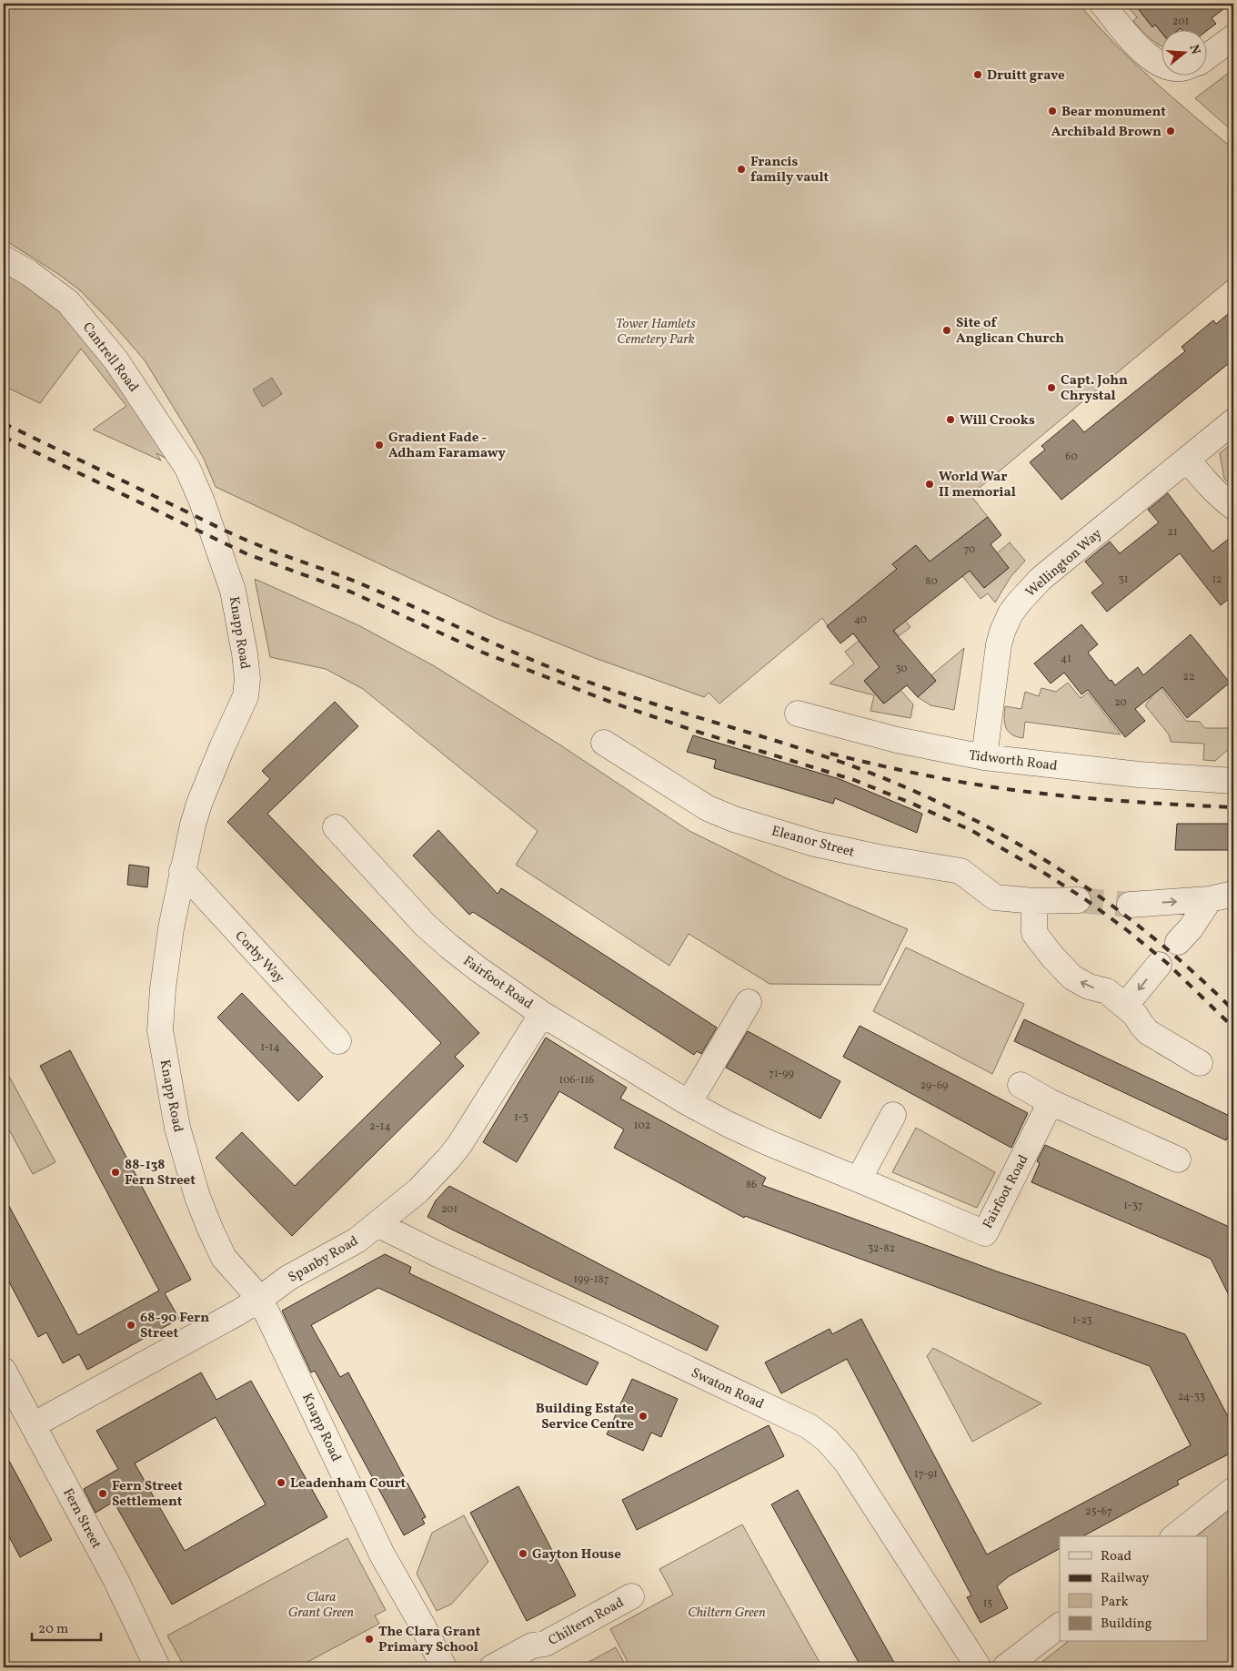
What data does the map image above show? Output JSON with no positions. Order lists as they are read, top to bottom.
{
  "streets": {
    "street": [
      "Cantrell Road",
      "Wellington Way",
      "Knapp Road",
      "Tidworth Road",
      "Eleanor Street",
      "Corby Way",
      "Fairfoot Road",
      "Spanby Road",
      "Swaton Road",
      "Fern Street",
      "Chiltern Road"
    ]
  },
  "crossings": [
    ["Cantrell Road", "Knapp Road"],
    ["Wellington Way", "Tidworth Road"],
    ["Knapp Road", "Corby Way"],
    ["Knapp Road", "Spanby Road"],
    ["Fairfoot Road", "Spanby Road"],
    ["Spanby Road", "Swaton Road"],
    ["Spanby Road", "Fern Street"]
  ],
  "parks": ["Tower Hamlets Cemetery Park", "Clara Grant Green", "Chiltern Green"],
  "places": [
    "Druitt grave",
    "Bear monument",
    "Archibald Brown",
    "Francis family vault",
    "Site of Anglican Church",
    "Capt. John Chrystal",
    "Will Crooks",
    "Gradient Fade - Adham Faramawy",
    "World War II memorial",
    "88-138 Fern Street",
    "68-90 Fern Street",
    "Building Estate Service Centre",
    "Leadenham Court",
    "Fern Street Settlement",
    "Gayton House",
    "The Clara Grant Primary School"
  ],
  "house_numbers": [
    "201",
    "60",
    "21",
    "70",
    "31",
    "12",
    "80",
    "40",
    "41",
    "30",
    "22",
    "20",
    "1-14",
    "71-99",
    "106-116",
    "29-69",
    "1-3",
    "102",
    "2-14",
    "86",
    "1-37",
    "201",
    "32-82",
    "199-187",
    "1-23",
    "24-33",
    "17-91",
    "25-67",
    "15"
  ],
  "legend": [
    "Road",
    "Railway",
    "Park",
    "Building"
  ],
  "scale_bar": "20 m",
  "north": "right"
}
